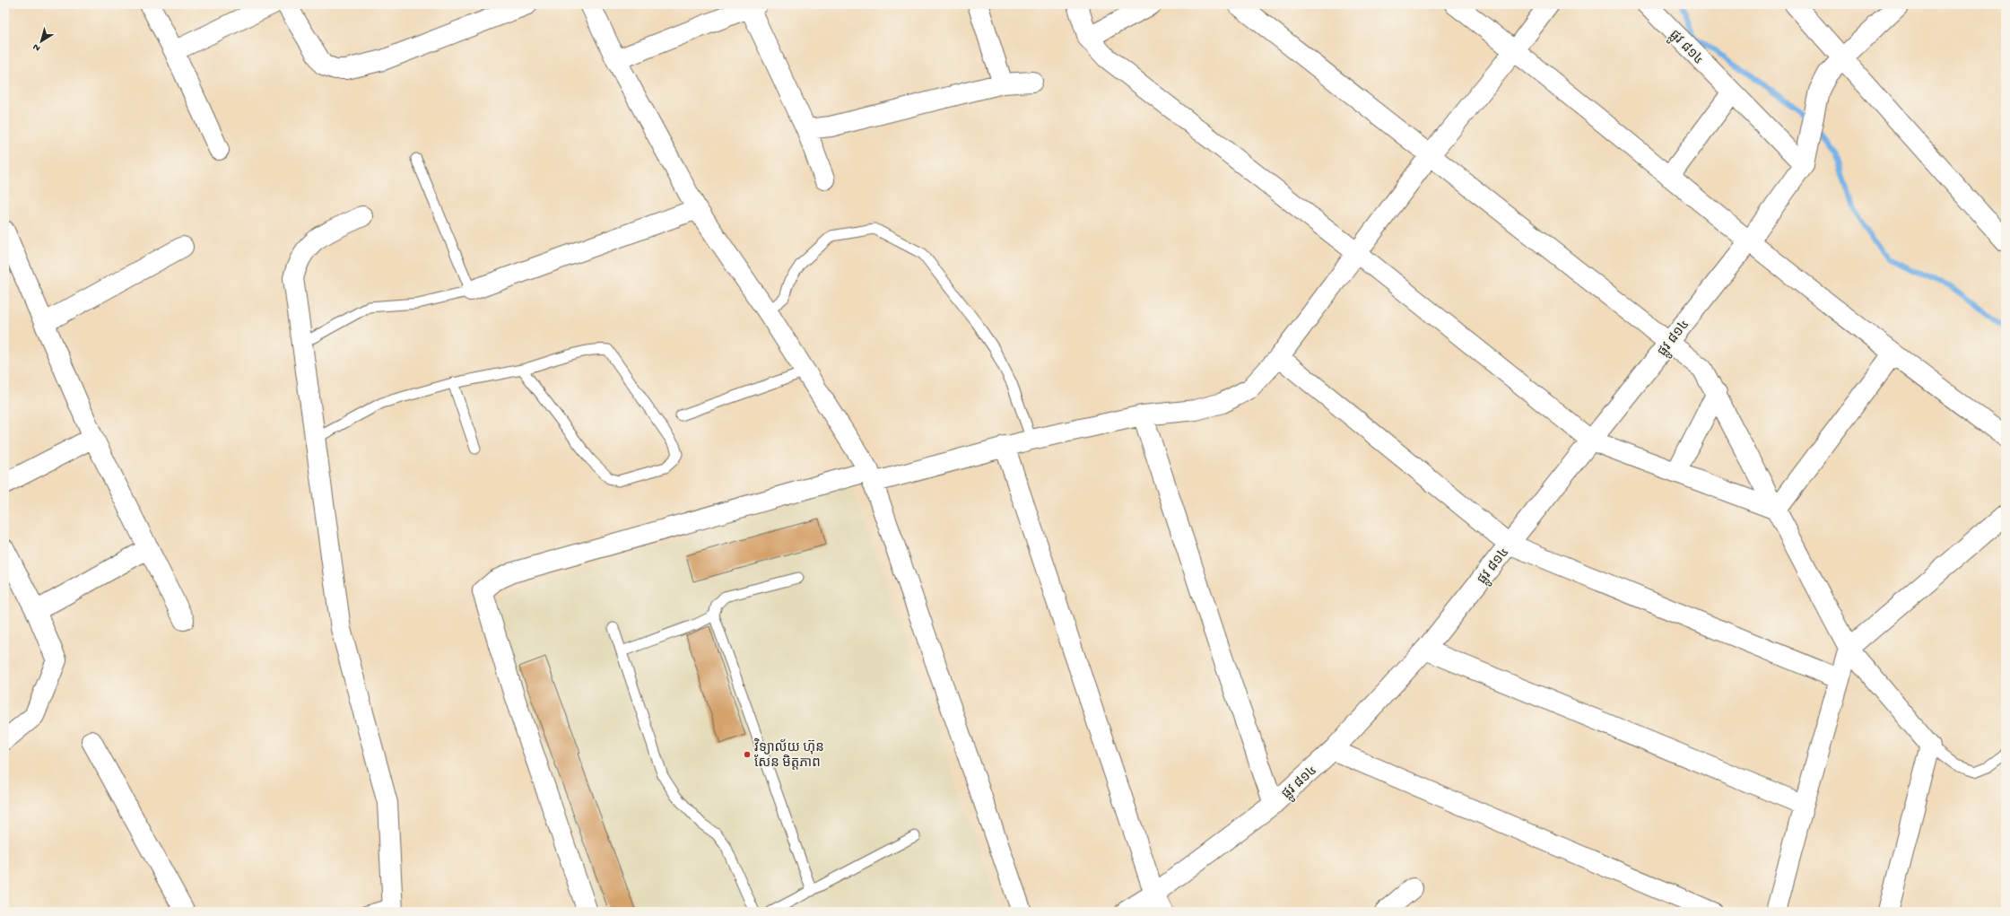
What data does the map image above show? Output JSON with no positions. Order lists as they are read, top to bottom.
{
  "streets": {
    "street": ["ផ្លូវ ៨១៤"]
  },
  "places": ["វិទ្យាល័យ ហ៊ុន សែន មិត្តភាព"],
  "north": "bottom left"
}
